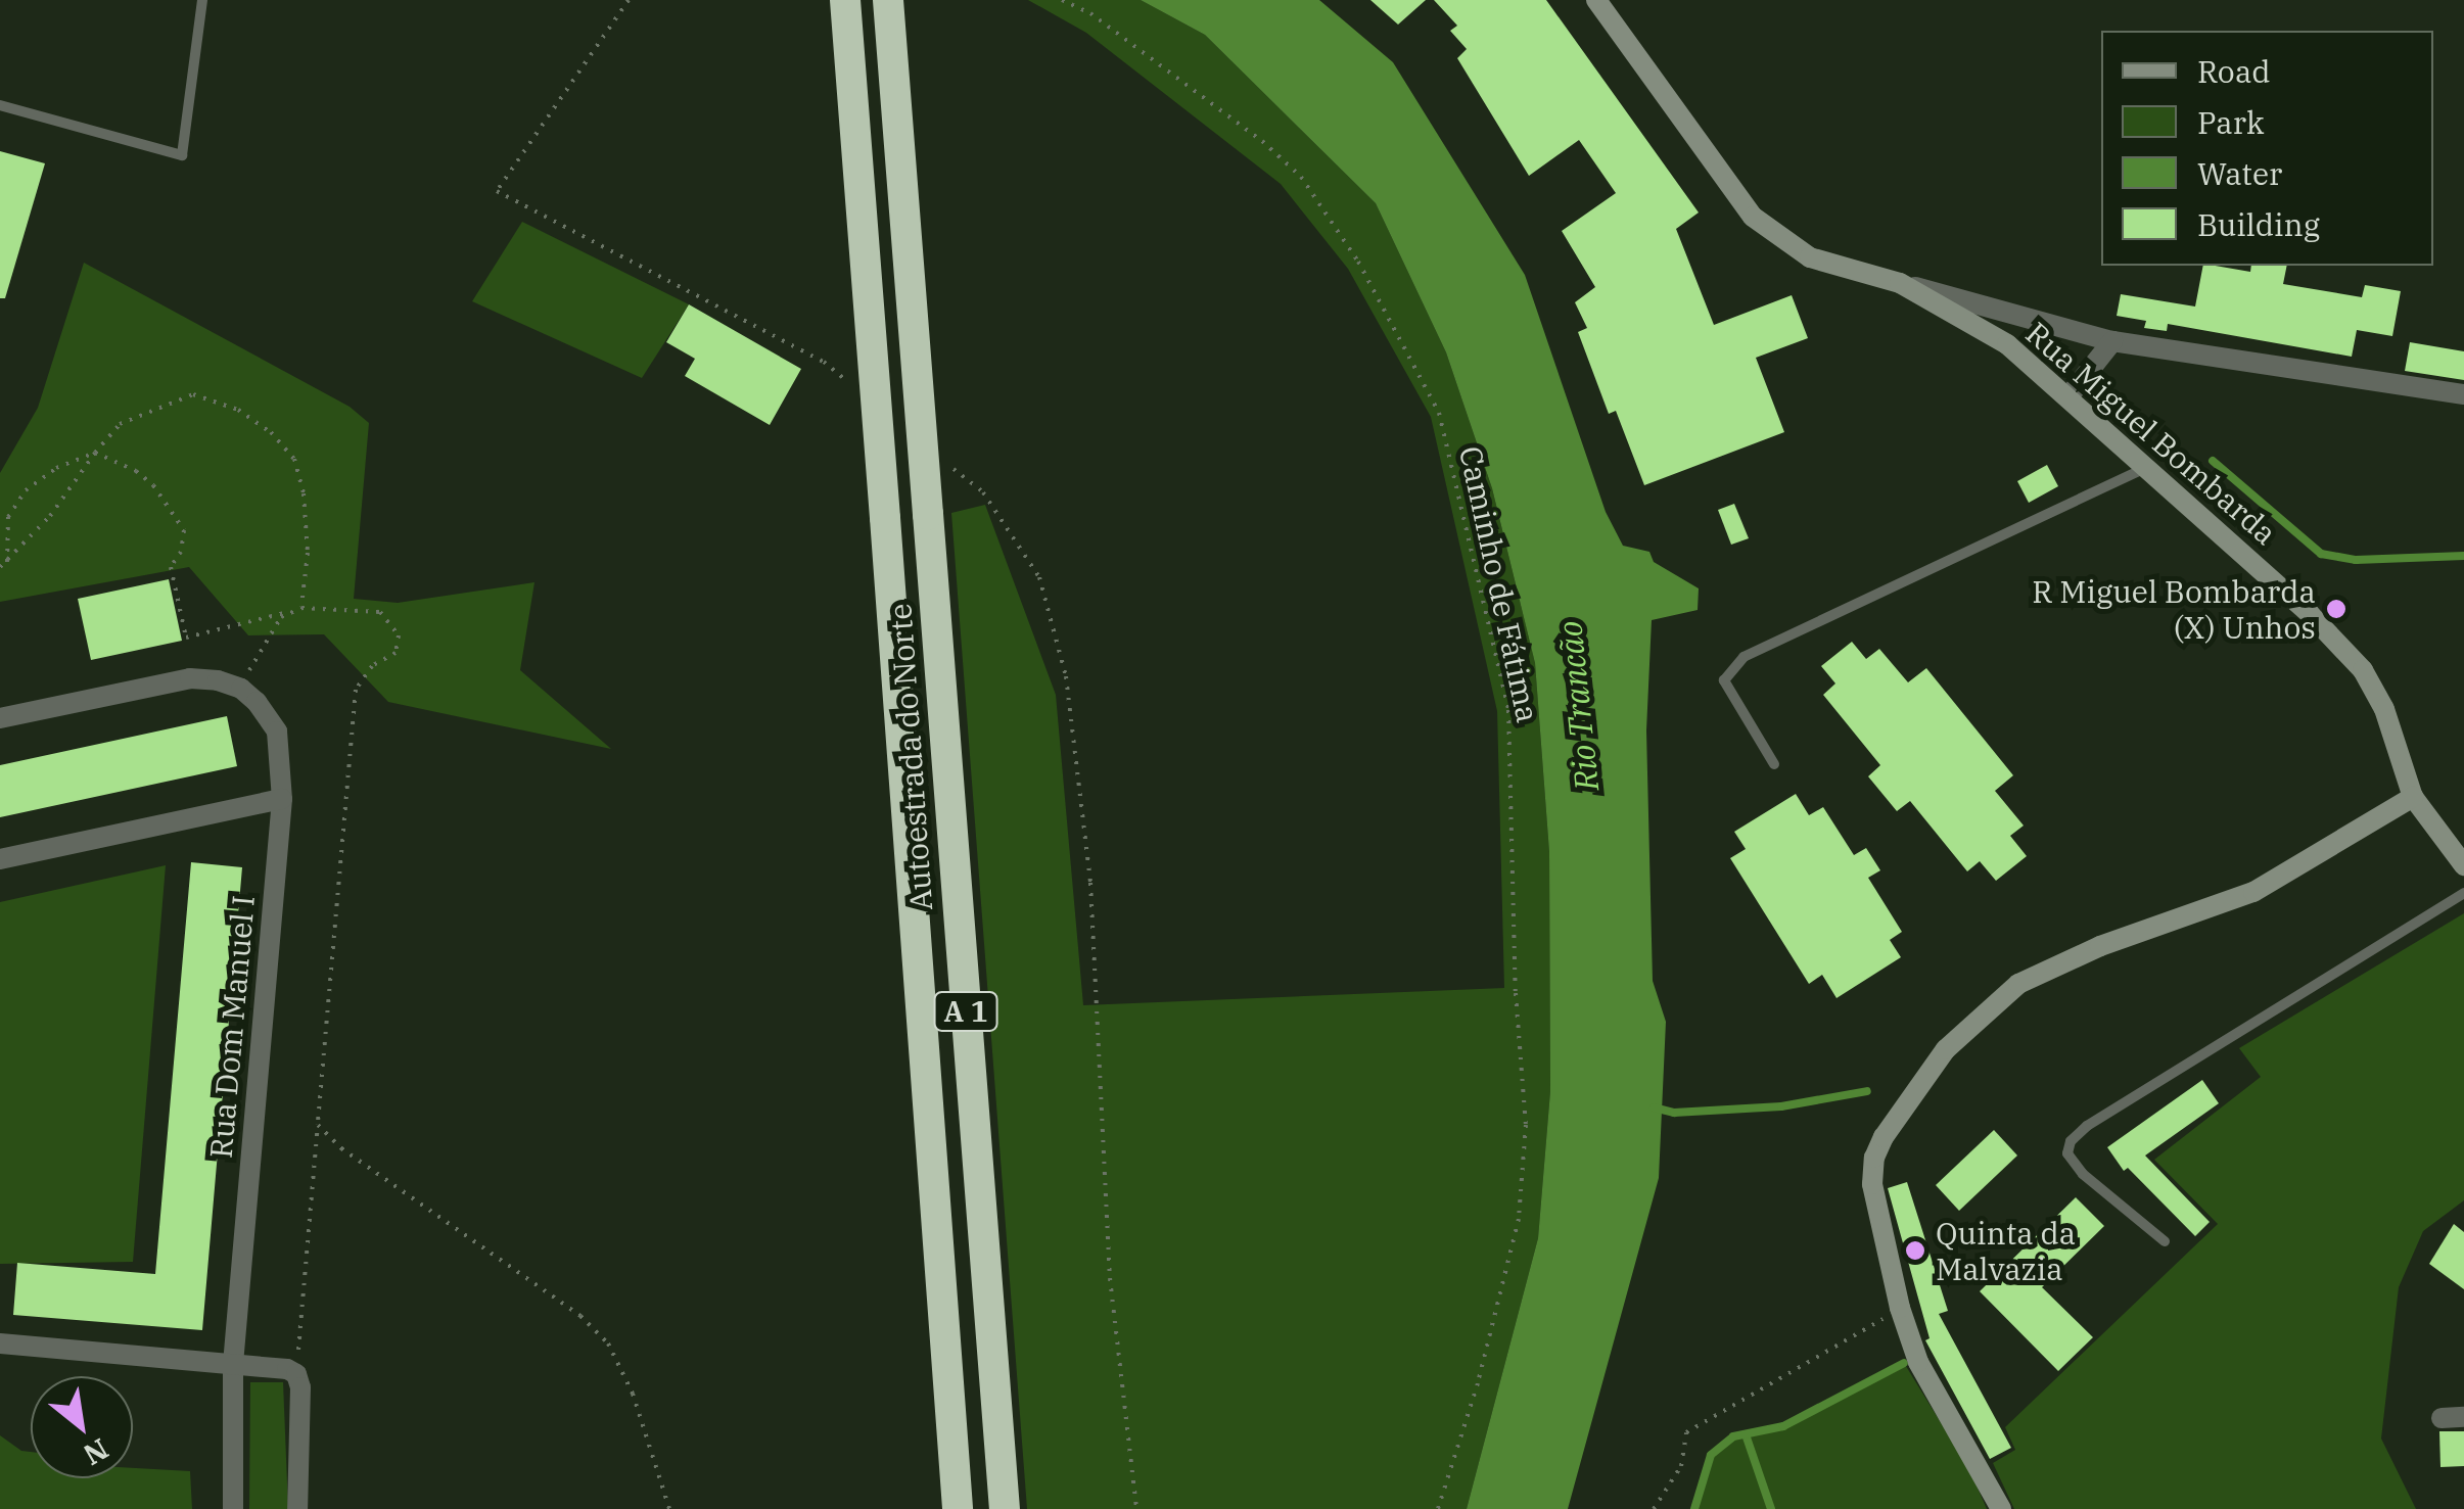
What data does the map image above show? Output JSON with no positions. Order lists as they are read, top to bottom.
{
  "streets": {
    "highway": ["Autoestrada do Norte", "A 1"],
    "main road": ["Rua Miguel Bombarda"],
    "street": ["Rua Dom Manuel I"],
    "path": ["Caminho de Fátima"]
  },
  "water": ["Rio Trancão"],
  "places": ["R Miguel Bombarda (X) Unhos", "Quinta da Malvazia"],
  "legend": [
    "Road",
    "Park",
    "Water",
    "Building"
  ],
  "north": "bottom right"
}
